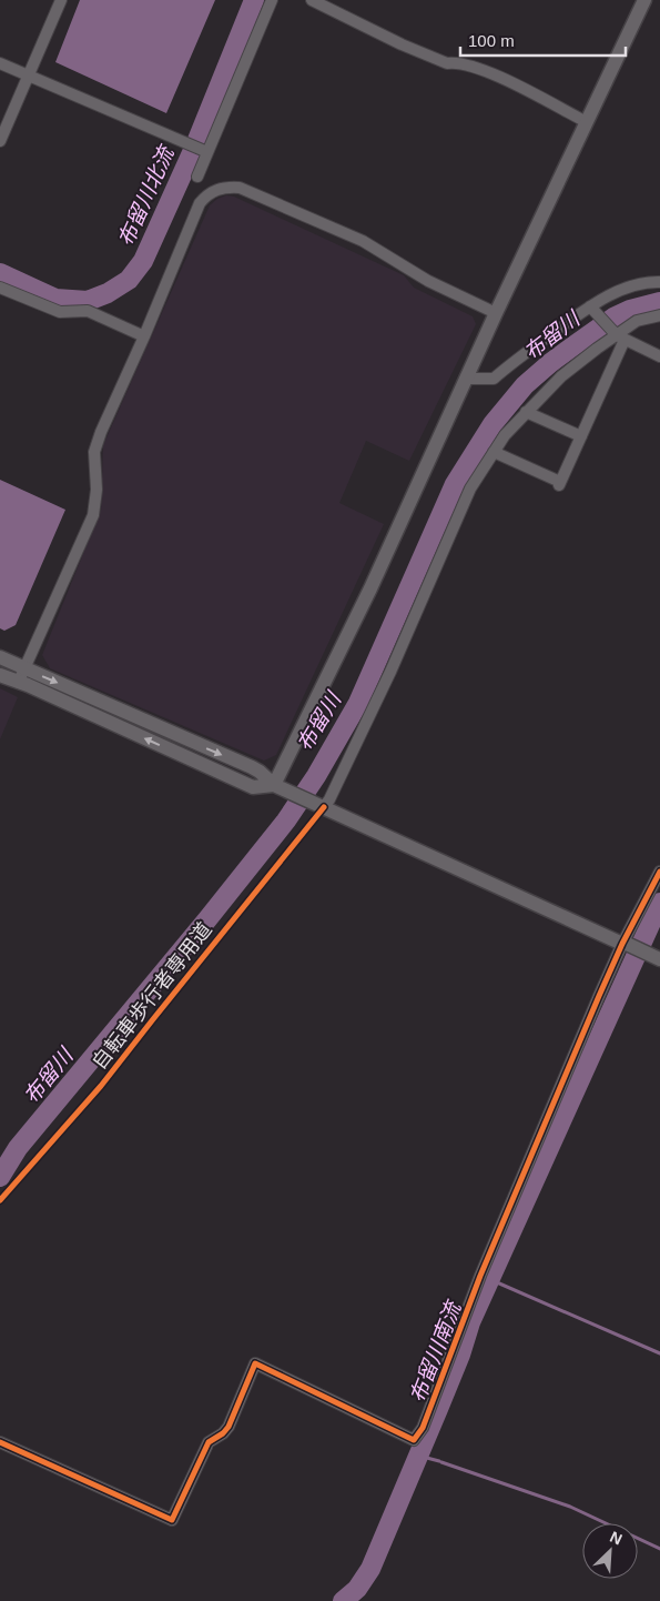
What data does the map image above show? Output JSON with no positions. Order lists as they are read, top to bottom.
{
  "streets": {
    "cycle path": ["自転車歩行者専用道"]
  },
  "water": ["布留川北流", "布留川", "布留川南流"],
  "scale_bar": "100 m",
  "north": "top right"
}
